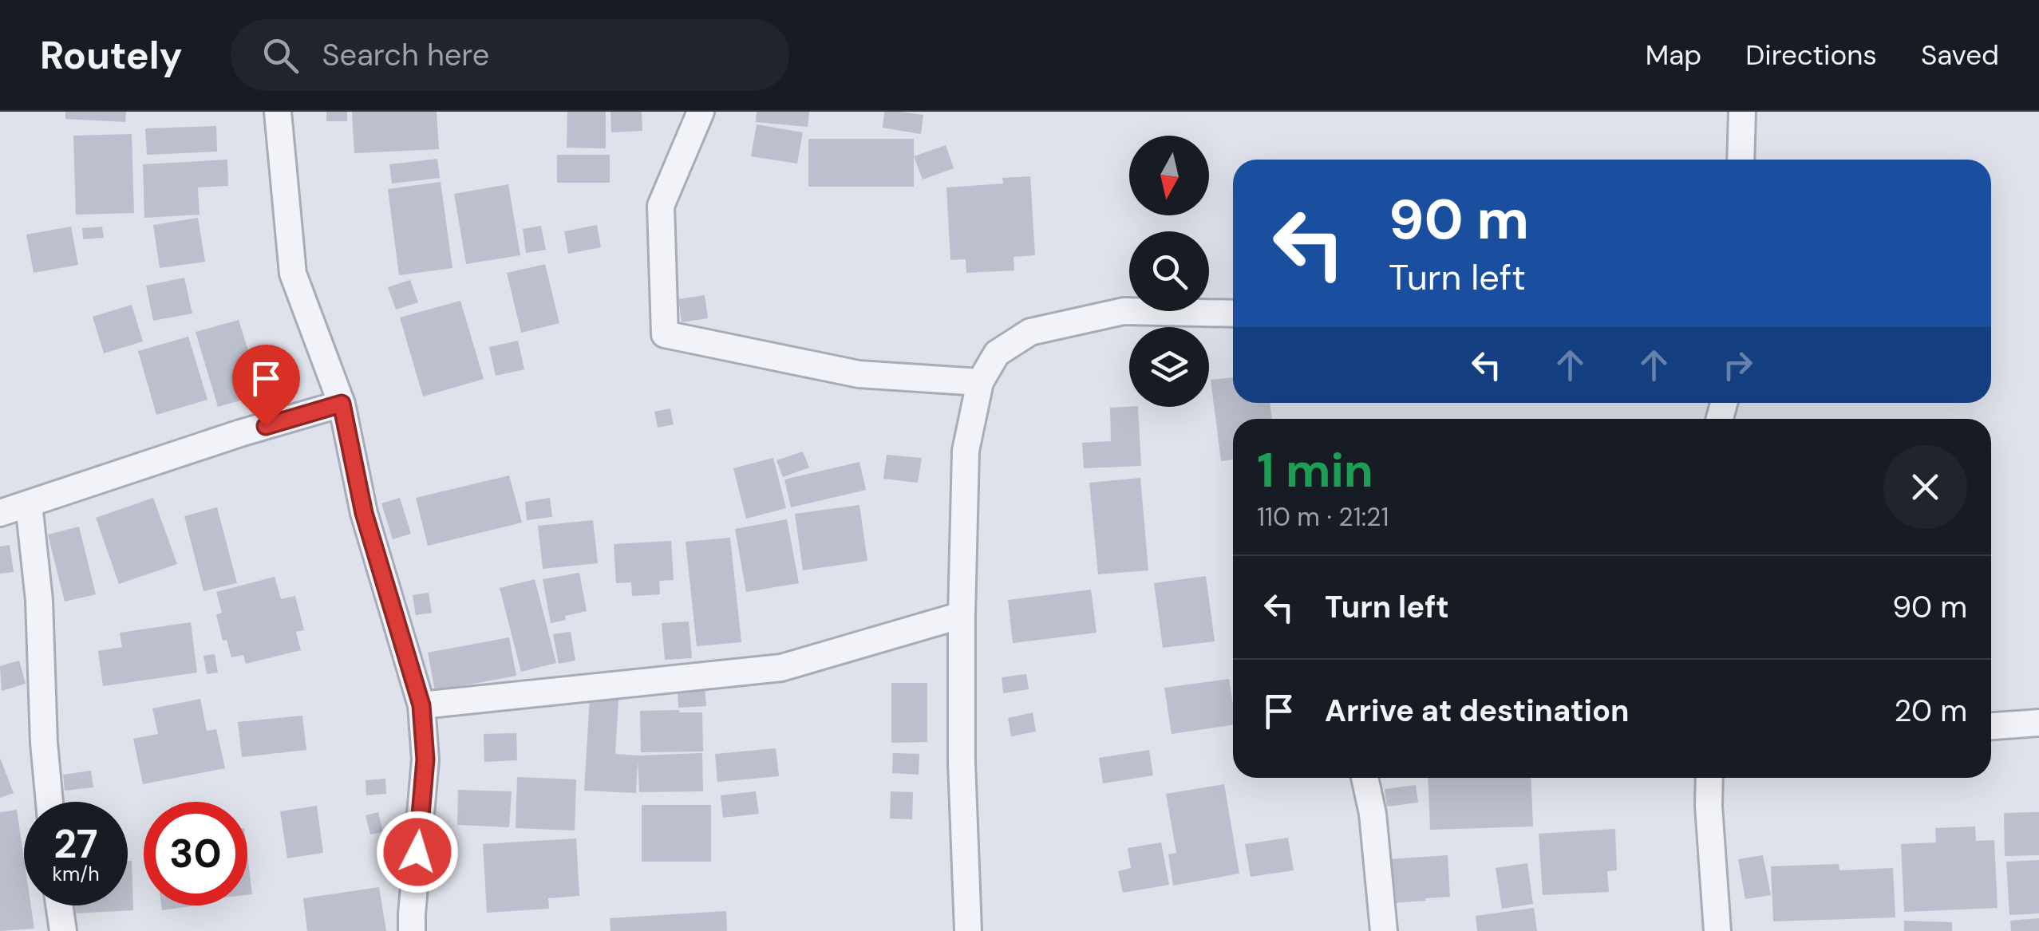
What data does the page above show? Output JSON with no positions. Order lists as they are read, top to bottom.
{
  "north": "bottom",
  "page": {
    "header": "Routely",
    "search": "Search here",
    "nav": ["Map", "Directions", "Saved"],
    "turn": ["90 m", "Turn left"],
    "heading": ["1 min", "110 m · 21:21"],
    "list": [
      {
        "name": "Turn left",
        "value": "90 m"
      },
      {
        "name": "Arrive at destination",
        "value": "20 m"
      }
    ],
    "speed": "27 km/h",
    "limit": "30"
  }
}
